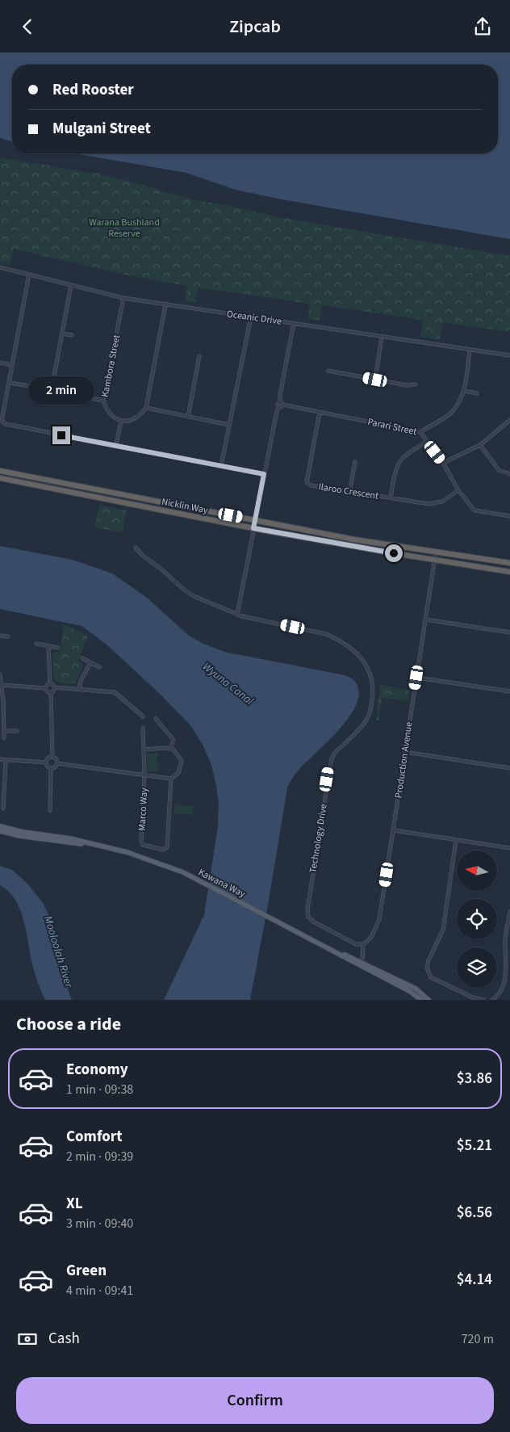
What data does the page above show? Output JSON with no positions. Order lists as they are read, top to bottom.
{
  "streets": {
    "highway": ["Nicklin Way"],
    "main road": ["Kawana Way"],
    "street": [
      "Oceanic Drive",
      "Kambora Street",
      "Parari Street",
      "Ilaroo Crescent",
      "Production Avenue",
      "Marco Way",
      "Technology Drive"
    ]
  },
  "crossings": [
    ["Oceanic Drive", "Kambora Street"],
    ["Parari Street", "Ilaroo Crescent"],
    ["Nicklin Way", "Production Avenue"],
    ["Production Avenue", "Technology Drive"]
  ],
  "water": ["Wyuna Canal", "Mooloolah River"],
  "parks": ["Warana Bushland Reserve"],
  "north": "left",
  "page": {
    "header": "Zipcab",
    "banner": ["Red Rooster", "Mulgani Street"],
    "bubble": "2 min",
    "heading": "Choose a ride",
    "list": [
      {
        "name": "Economy",
        "note": "1 min · 09:38",
        "value": "$3.86"
      },
      {
        "name": "Comfort",
        "note": "2 min · 09:39",
        "value": "$5.21"
      },
      {
        "name": "XL",
        "note": "3 min · 09:40",
        "value": "$6.56"
      },
      {
        "name": "Green",
        "note": "4 min · 09:41",
        "value": "$4.14"
      }
    ],
    "pay": ["Cash", "720 m"],
    "buttons": "Confirm"
  }
}
